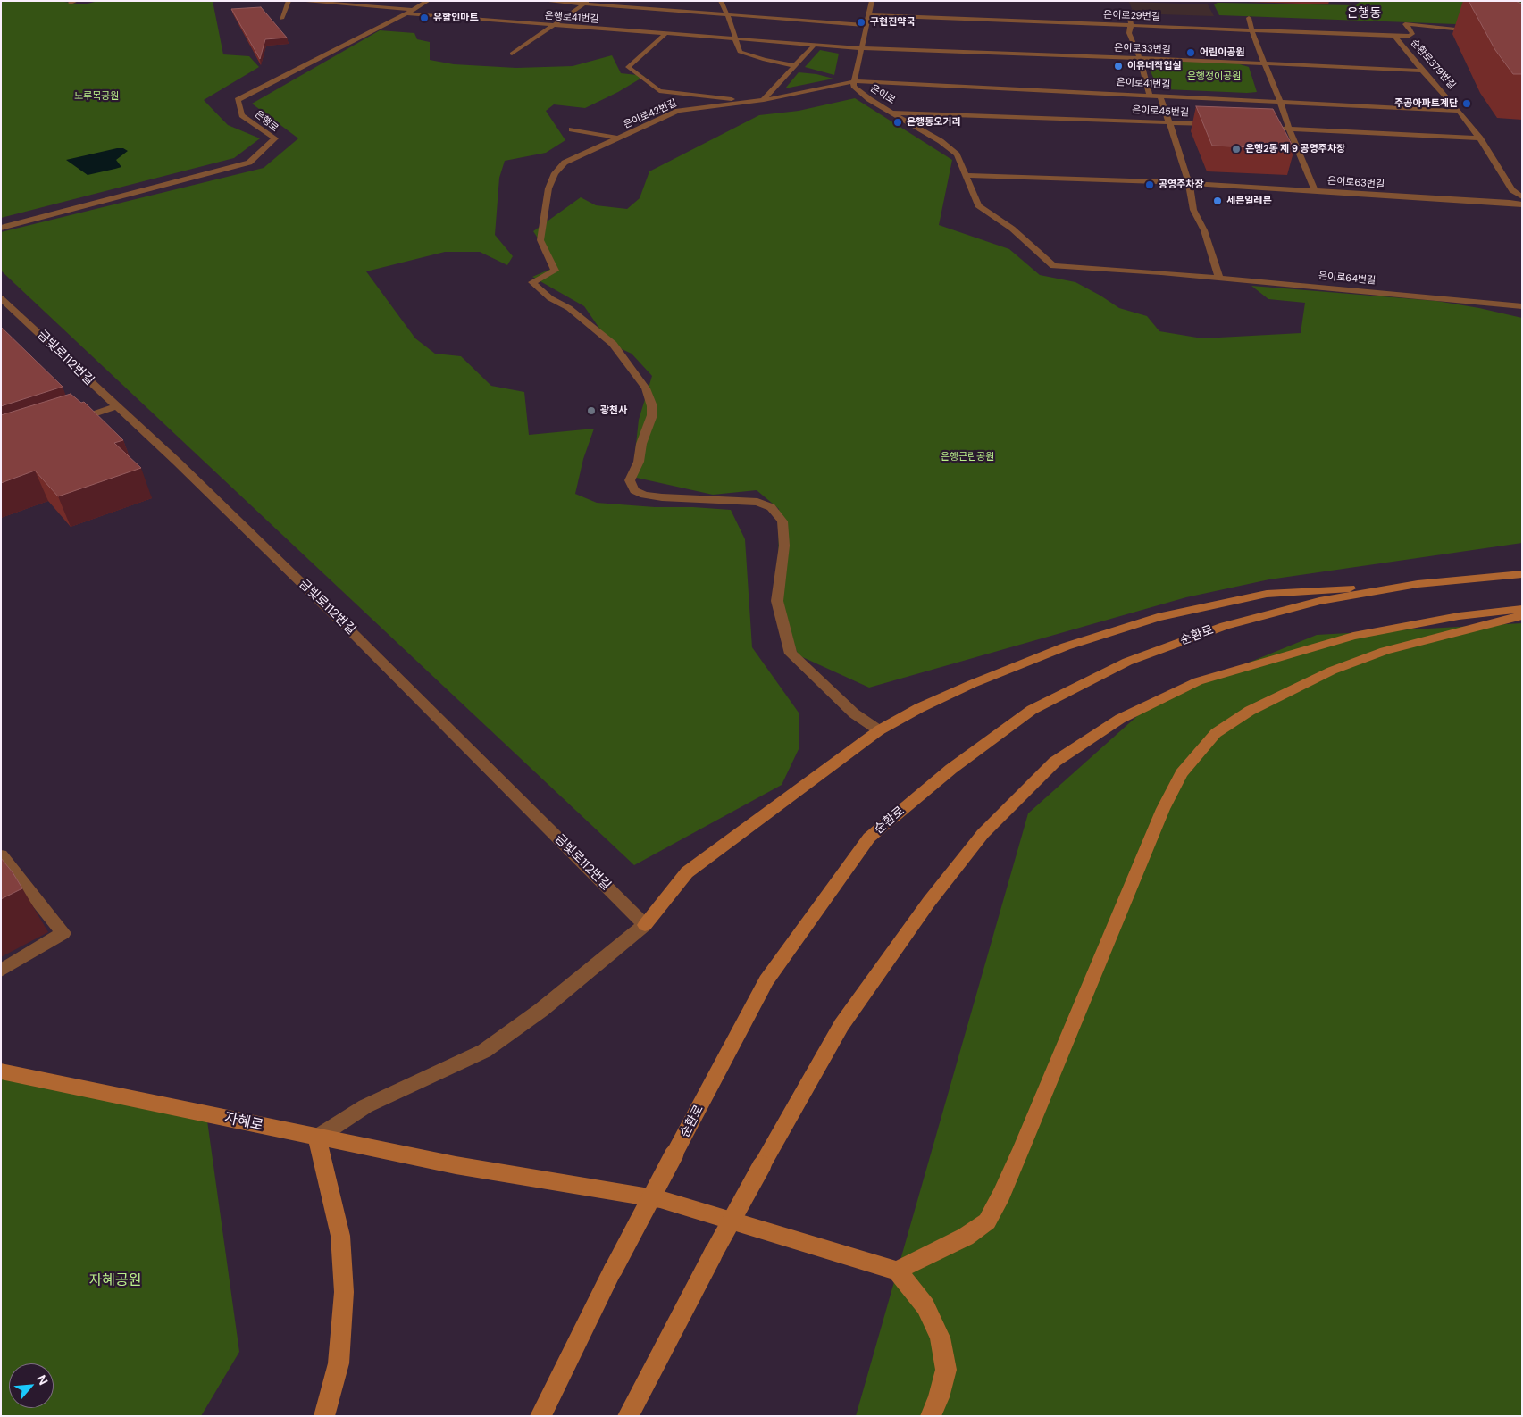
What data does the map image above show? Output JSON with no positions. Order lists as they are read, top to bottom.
{
  "streets": {
    "main road": ["순환로", "자혜로"],
    "street": [
      "은이로29번길",
      "은행로41번길",
      "은이로33번길",
      "순환로379번길",
      "은이로41번길",
      "은이로",
      "은이로45번길",
      "은이로42번길",
      "은행로",
      "은이로63번길",
      "은이로64번길",
      "금빛로112번길"
    ]
  },
  "crossings": [
    ["은이로29번길", "순환로379번길"],
    ["은이로29번길", "은이로"],
    ["은행로41번길", "은이로42번길"],
    ["은행로41번길", "은행로"],
    ["은이로33번길", "순환로379번길"],
    ["은이로33번길", "은이로"],
    ["순환로379번길", "은이로41번길"],
    ["은이로41번길", "은이로"],
    ["은이로41번길", "은이로42번길"],
    ["은이로", "은이로45번길"],
    ["은이로", "은이로42번길"],
    ["은이로", "은이로63번길"],
    ["은이로", "은이로64번길"]
  ],
  "districts": ["은행동"],
  "parks": [
    "은행정이공원",
    "노루목공원",
    "은행근린공원",
    "자혜공원"
  ],
  "places": [
    "유할인마트",
    "구현진약국",
    "어린이공원",
    "이유네작업실",
    "주공아파트계단",
    "은행동오거리",
    "은행2동 제 9 공영주차장",
    "공영주차장",
    "세븐일레븐",
    "광천사"
  ],
  "north": "top right"
}
